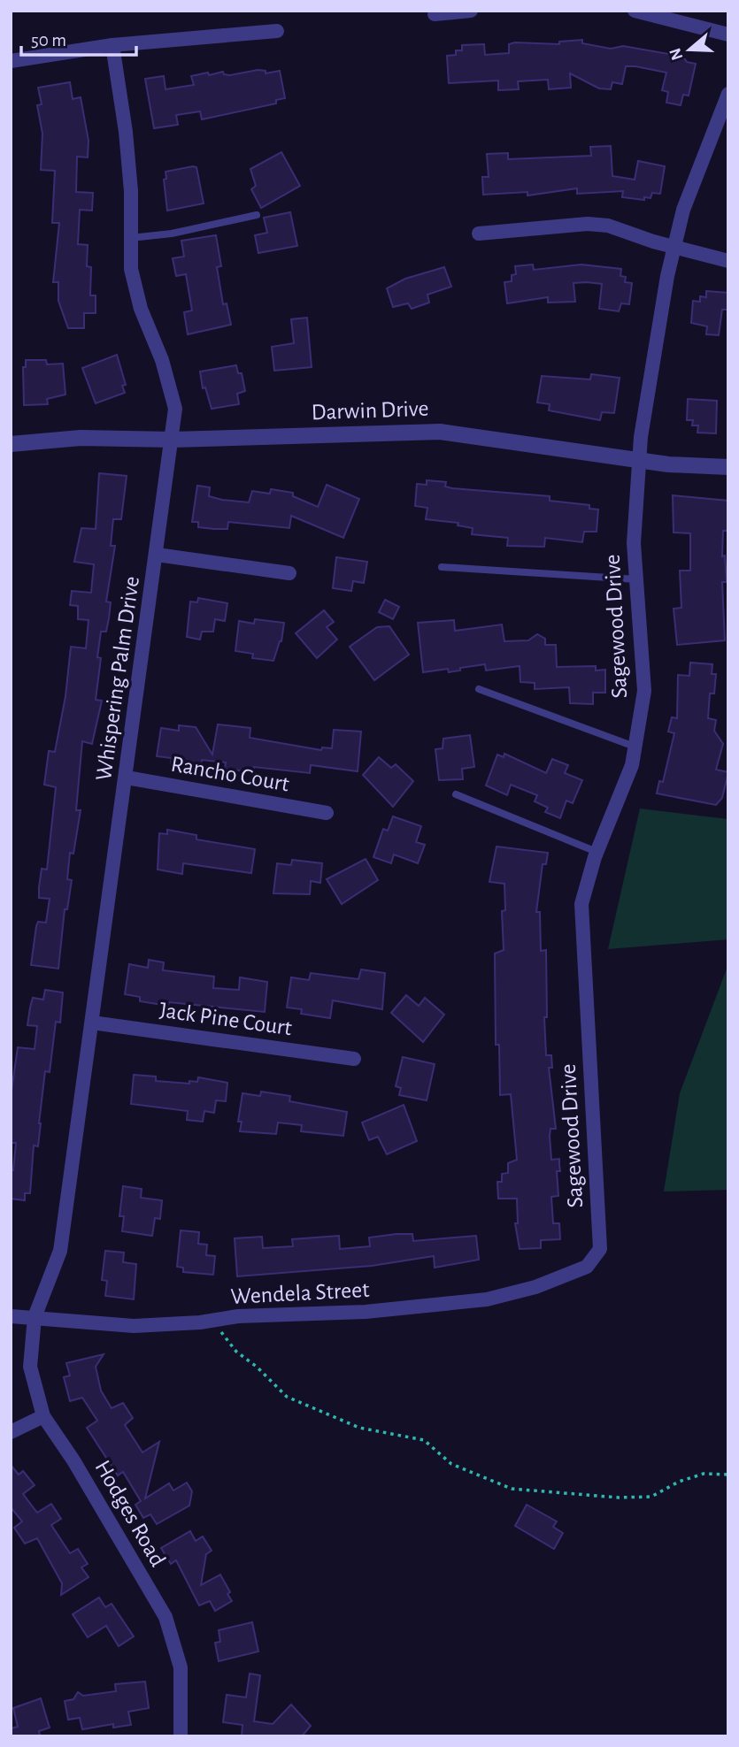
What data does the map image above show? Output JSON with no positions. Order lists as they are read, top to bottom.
{
  "streets": {
    "street": [
      "Darwin Drive",
      "Sagewood Drive",
      "Whispering Palm Drive",
      "Rancho Court",
      "Jack Pine Court",
      "Wendela Street",
      "Hodges Road"
    ]
  },
  "crossings": [
    ["Darwin Drive", "Sagewood Drive"],
    ["Darwin Drive", "Whispering Palm Drive"],
    ["Sagewood Drive", "Wendela Street"],
    ["Whispering Palm Drive", "Rancho Court"],
    ["Whispering Palm Drive", "Jack Pine Court"],
    ["Whispering Palm Drive", "Wendela Street"],
    ["Whispering Palm Drive", "Hodges Road"],
    ["Wendela Street", "Hodges Road"]
  ],
  "scale_bar": "50 m",
  "north": "left"
}
